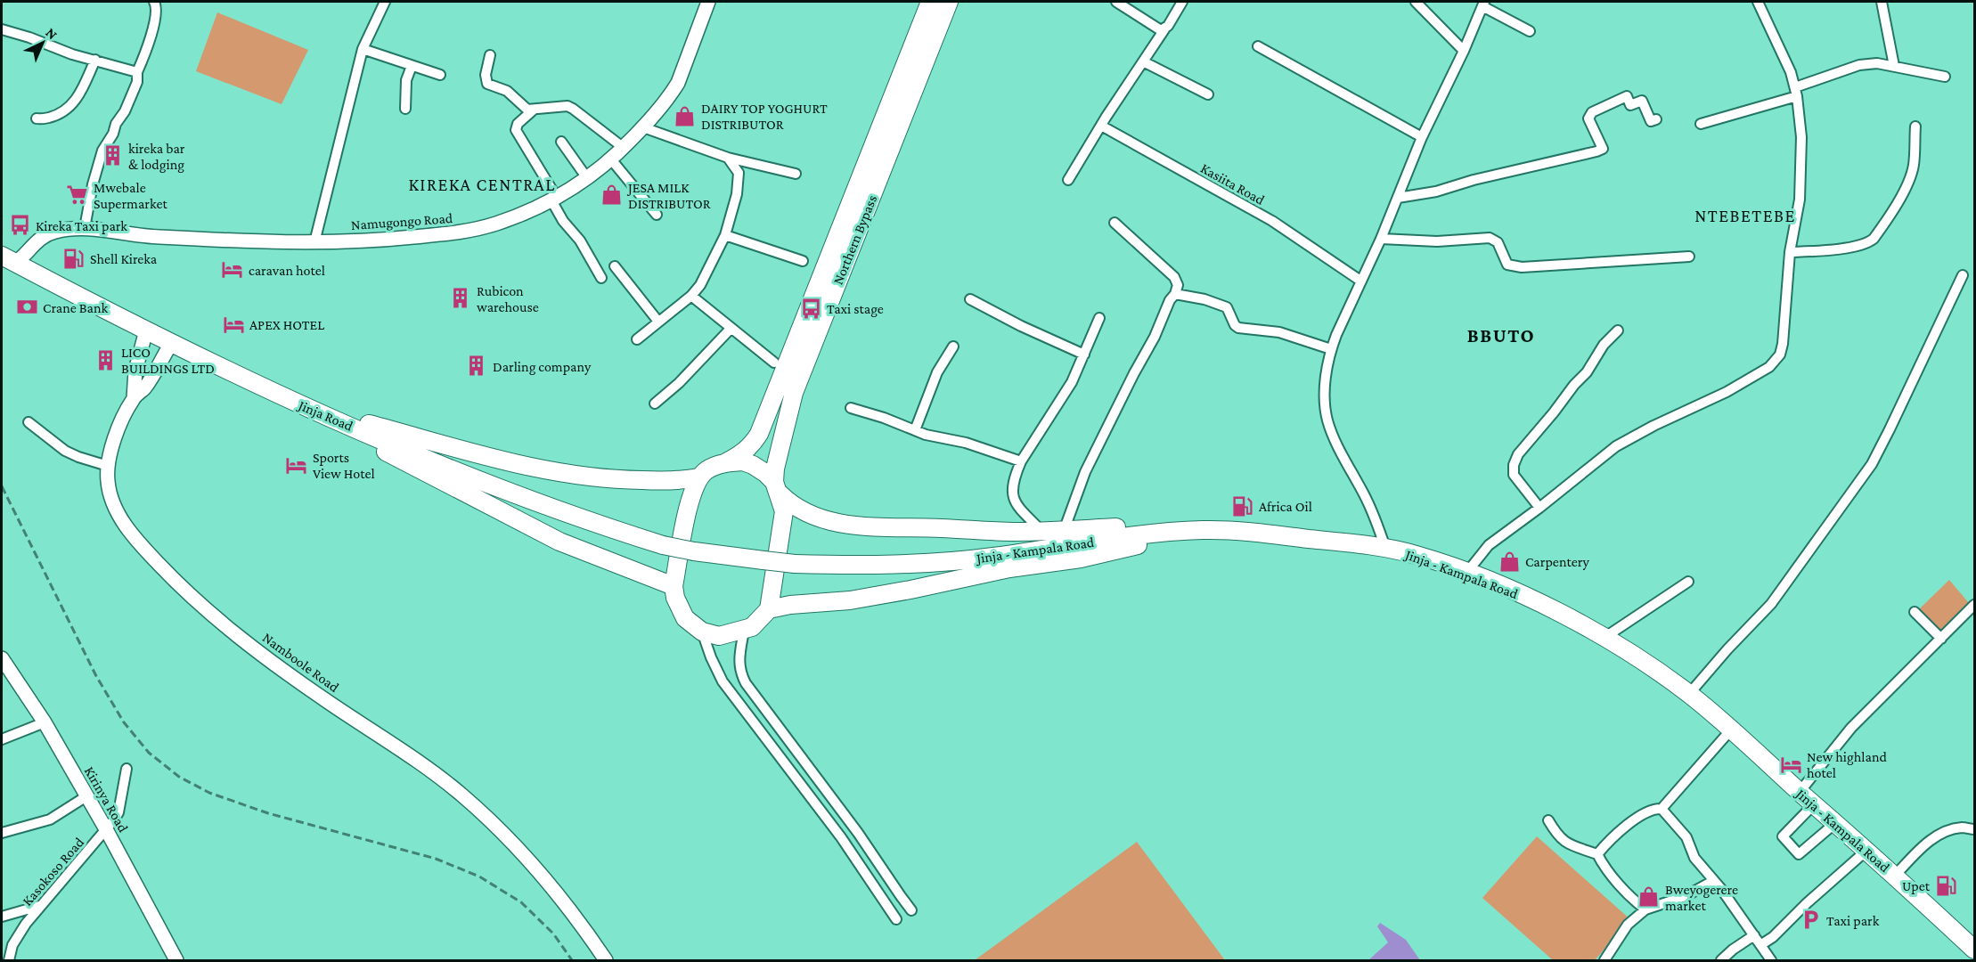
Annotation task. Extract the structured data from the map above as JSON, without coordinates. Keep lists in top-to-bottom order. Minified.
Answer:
{"streets":{"highway":["Northern Bypass","Jinja Road","Jinja - Kampala Road"],"main road":["Namugongo Road","Namboole Road","Kirinya Road"],"street":["Kasiita Road","Kasokoso Road"]},"crossings":[["Namugongo Road","Jinja Road"],["Jinja Road","Jinja - Kampala Road"],["Jinja Road","Namboole Road"],["Kirinya Road","Kasokoso Road"]],"districts":["KIREKA CENTRAL","NTEBETEBE","BBUTO"],"places":{"shop":["DAIRY TOP YOGHURT DISTRIBUTOR","JESA MILK DISTRIBUTOR","Carpentery","Bweyogerere market"],"building":["kireka bar & lodging","Rubicon warehouse","LICO BUILDINGS LTD","Darling company"],"supermarket":["Mwebale Supermarket"],"bus stop":["Kireka Taxi park","Taxi stage"],"fuel station":["Shell Kireka","Africa Oil","Upet"],"hotel":["caravan hotel","APEX HOTEL","Sports View Hotel","New highland hotel"],"bank":["Crane Bank"],"parking":["Taxi park"]},"north":"top right"}
